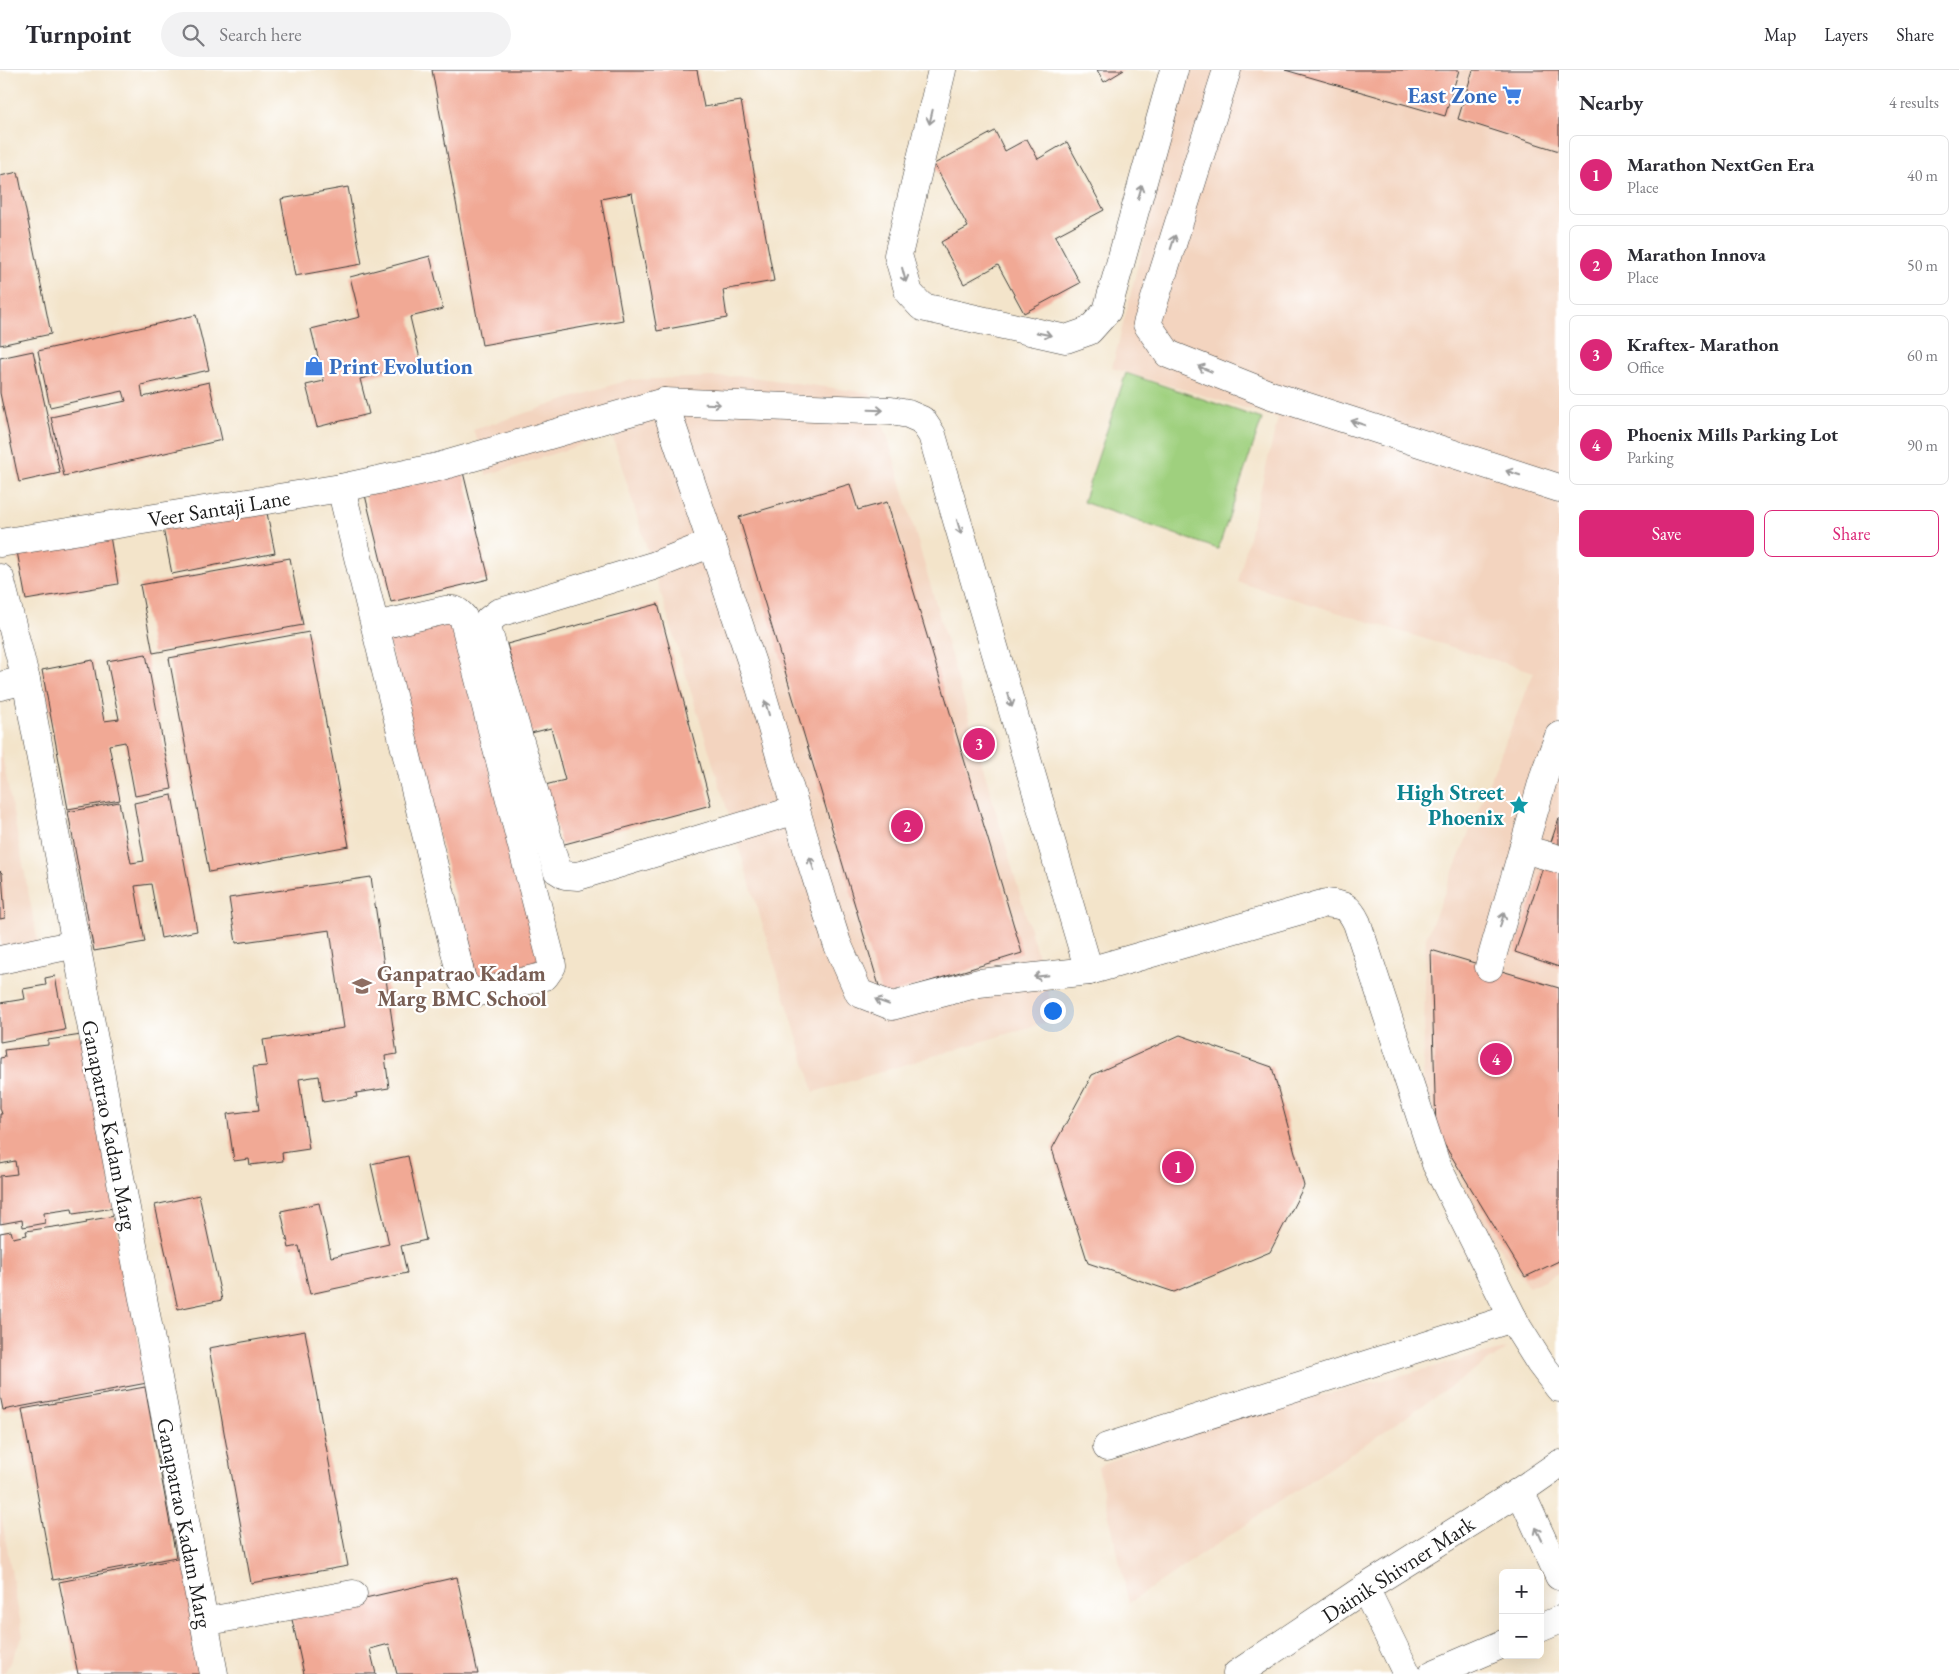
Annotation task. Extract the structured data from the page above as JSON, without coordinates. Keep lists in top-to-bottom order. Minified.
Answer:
{"streets":{"street":["Veer Santaji Lane","Ganapatrao Kadam Marg","Dainik Shivner Mark"]},"places":{"supermarket":["East Zone"],"shop":["Print Evolution"],"place":["High Street Phoenix"],"school or university":["Ganpatrao Kadam Marg BMC School"]},"page":{"header":"Turnpoint","search":"Search here","nav":["Map","Layers","Share"],"heading":["Nearby","4 results"],"list":[{"mark":"1","name":"Marathon NextGen Era","note":"Place","value":"40 m"},{"mark":"2","name":"Marathon Innova","note":"Place","value":"50 m"},{"mark":"3","name":"Kraftex- Marathon","note":"Office","value":"60 m"},{"mark":"4","name":"Phoenix Mills Parking Lot","note":"Parking","value":"90 m"}],"buttons":["Save","Share"],"pins":["3","2","4","1"],"map_buttons":["+","−"]}}
